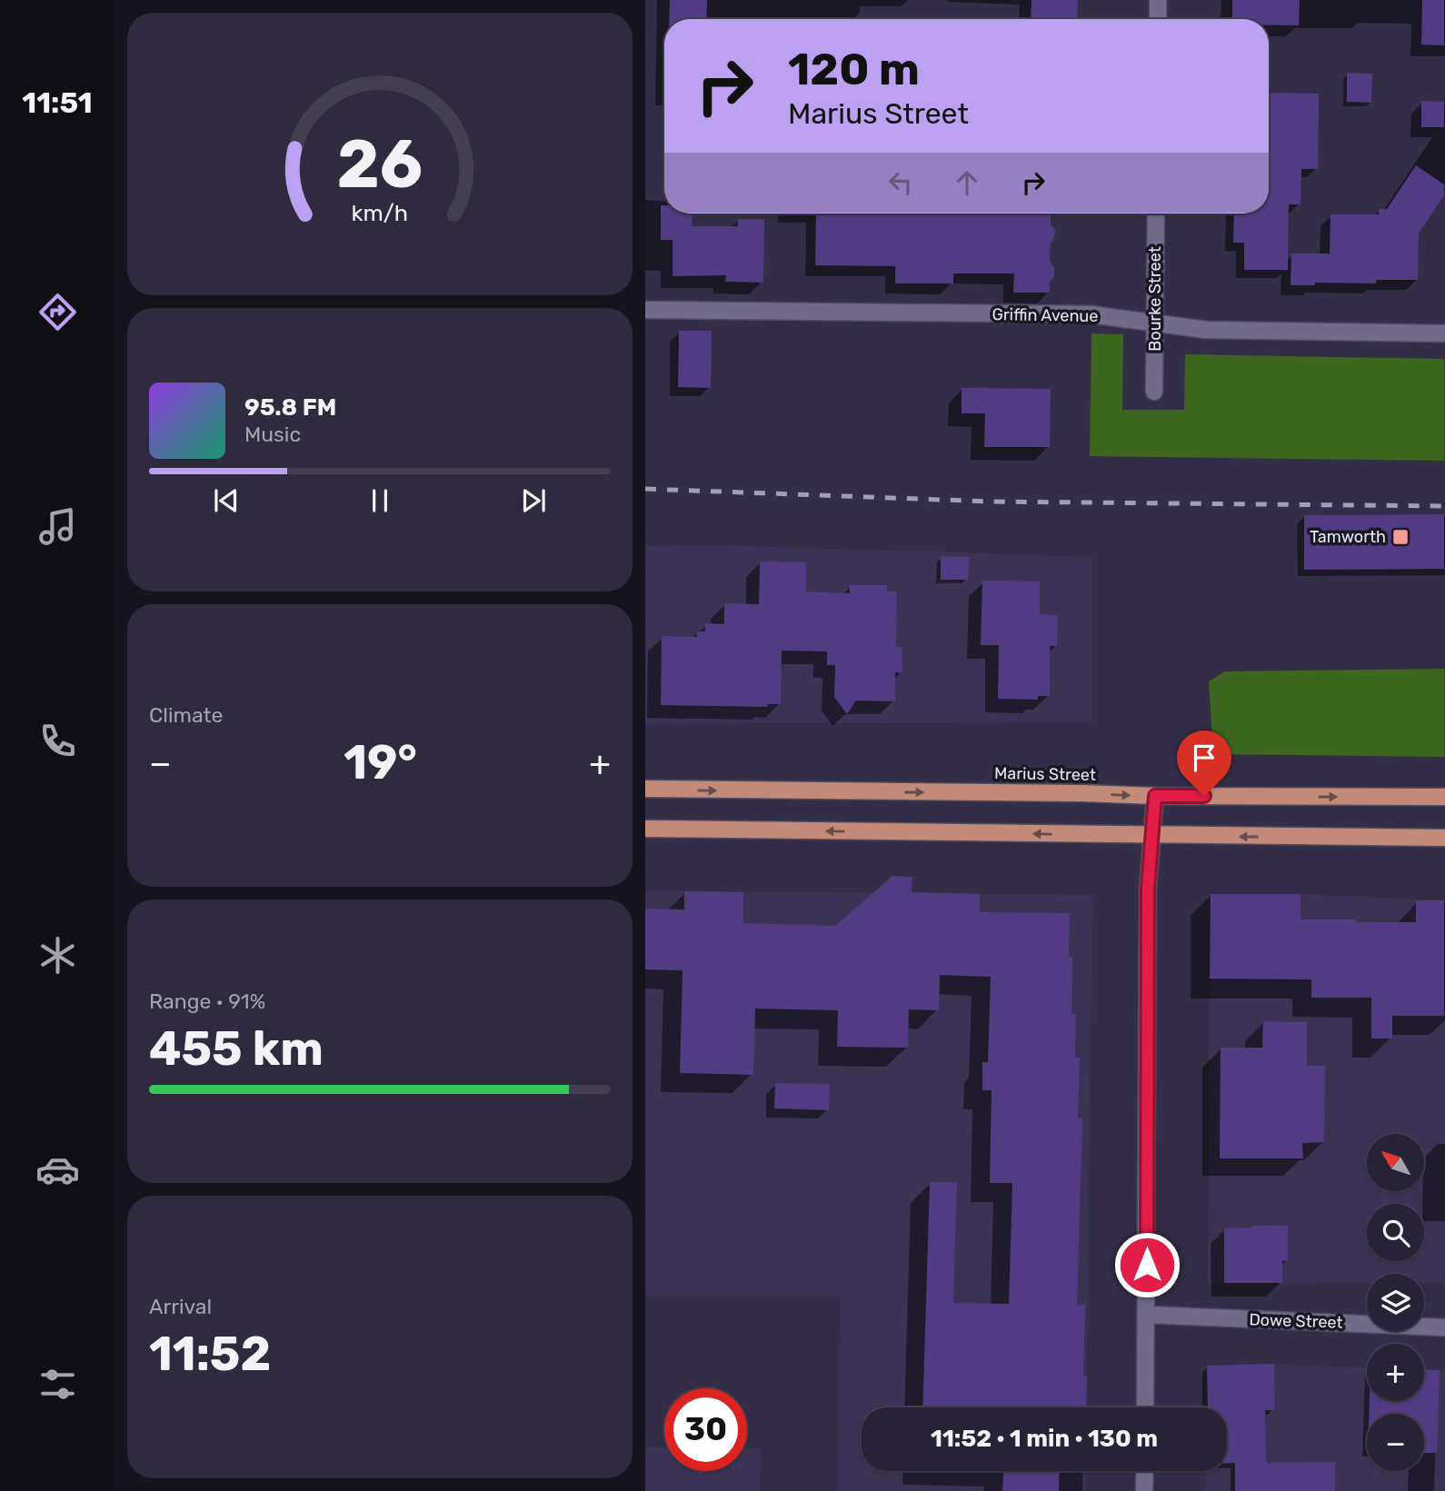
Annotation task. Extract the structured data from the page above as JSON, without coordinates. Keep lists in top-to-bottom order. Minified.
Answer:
{"streets":{"main road":["Marius Street"],"street":["Bourke Street","Griffin Avenue","Dowe Street"]},"crossings":[["Bourke Street","Griffin Avenue"]],"places":{"transit":["Tamworth"]},"north":"top left","page":{"tabs":"11:51","turn":["120 m","Marius Street"],"song":["95.8 FM","Music"],"tile":["Climate",["Range · 91%","455 km"],["Arrival","11:52"]],"heat":["−","19°","+"],"map_buttons":["+","−"],"limit":"30","trip":"11:52 · 1 min · 130 m","gauge":["26","km/h"]}}
